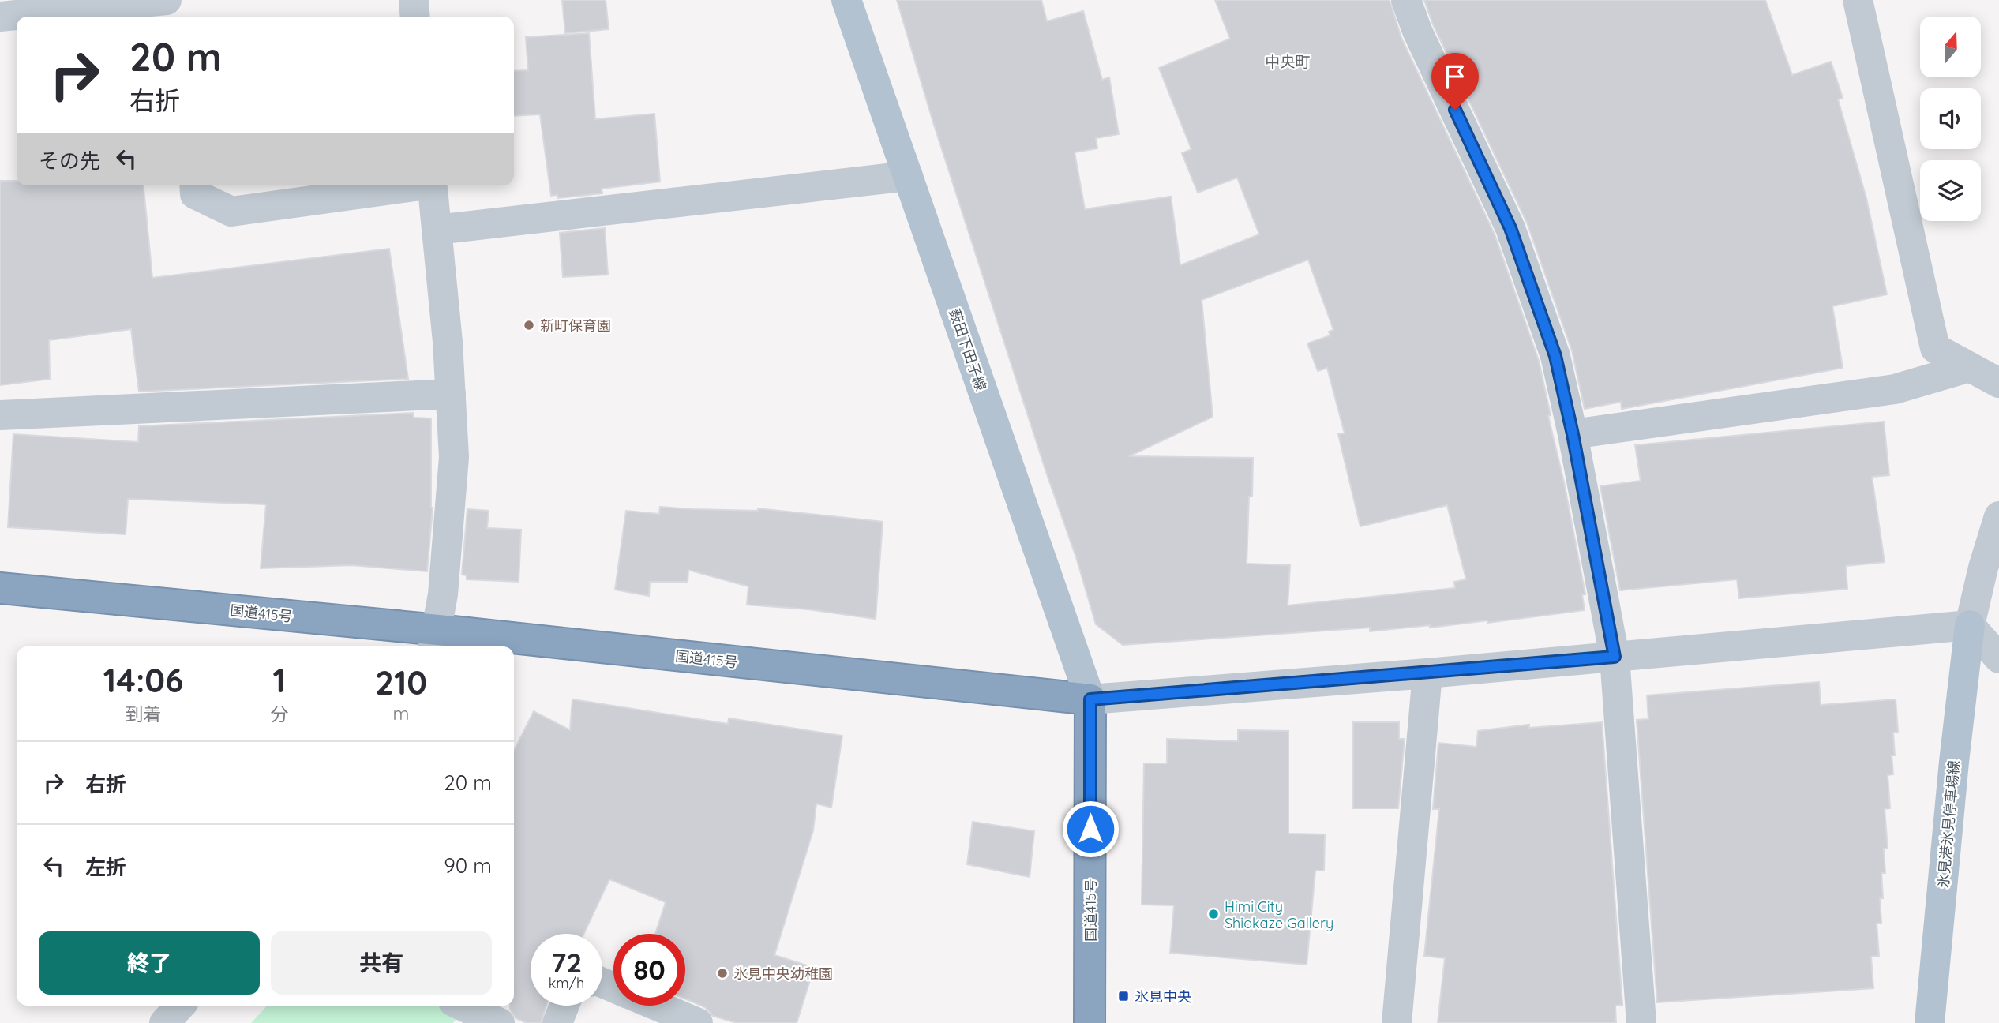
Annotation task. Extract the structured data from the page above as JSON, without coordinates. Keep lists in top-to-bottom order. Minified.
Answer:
{"streets":{"highway":["国道415号"],"main road":["薮田下田子線","氷見港氷見停車場線"]},"crossings":[["薮田下田子線","国道415号"]],"districts":["中央町"],"places":{"other":["新町保育園","Himi City Shiokaze Gallery","氷見中央幼稚園"],"transit":["氷見中央"]},"north":"top","page":{"turn":["20 m","右折"],"then":"その先","eta":["14:06","到着","1","分","210","m"],"list":[{"name":"右折","value":"20 m"},{"name":"左折","value":"90 m"}],"buttons":["終了","共有"],"speed":"72 km/h","limit":"80"}}
